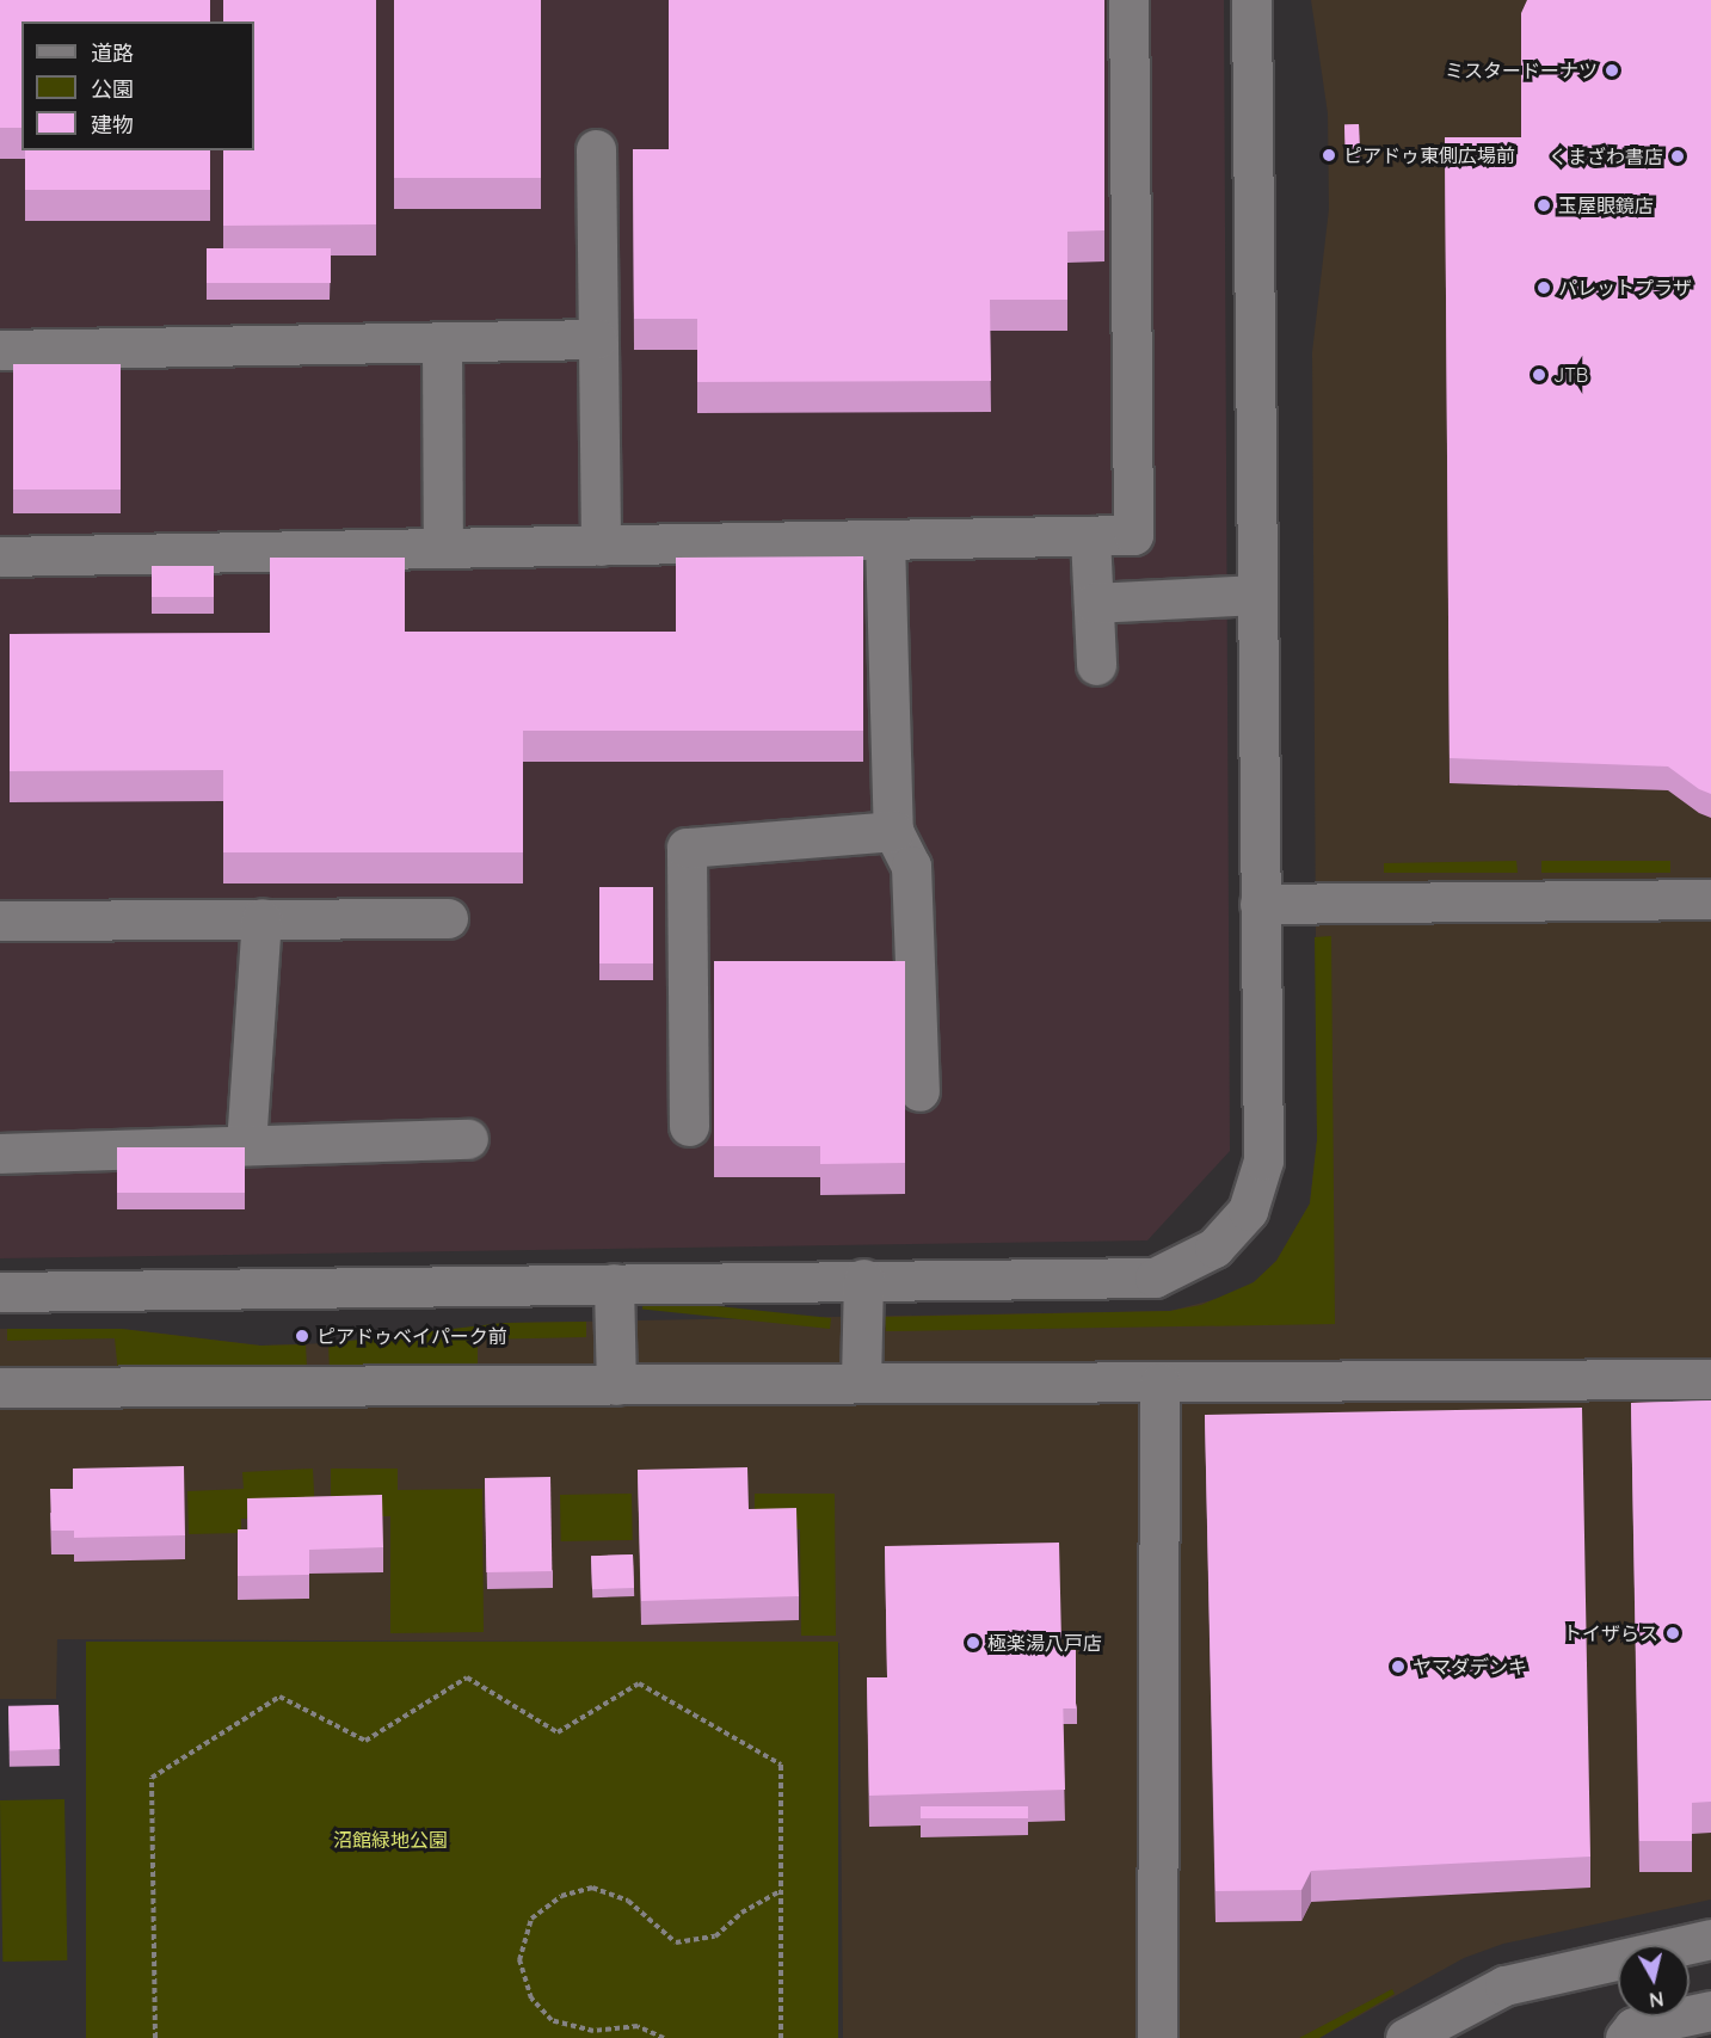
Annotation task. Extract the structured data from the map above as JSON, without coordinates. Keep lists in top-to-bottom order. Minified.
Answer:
{"parks":["沼館緑地公園"],"places":["ミスタードーナツ","ピアドゥ東側広場前","くまざわ書店","玉屋眼鏡店","パレットプラザ","JTB","ピアドゥベイパーク前","トイザらス","極楽湯八戸店","ヤマダデンキ"],"legend":["道路","公園","建物"],"north":"bottom"}
